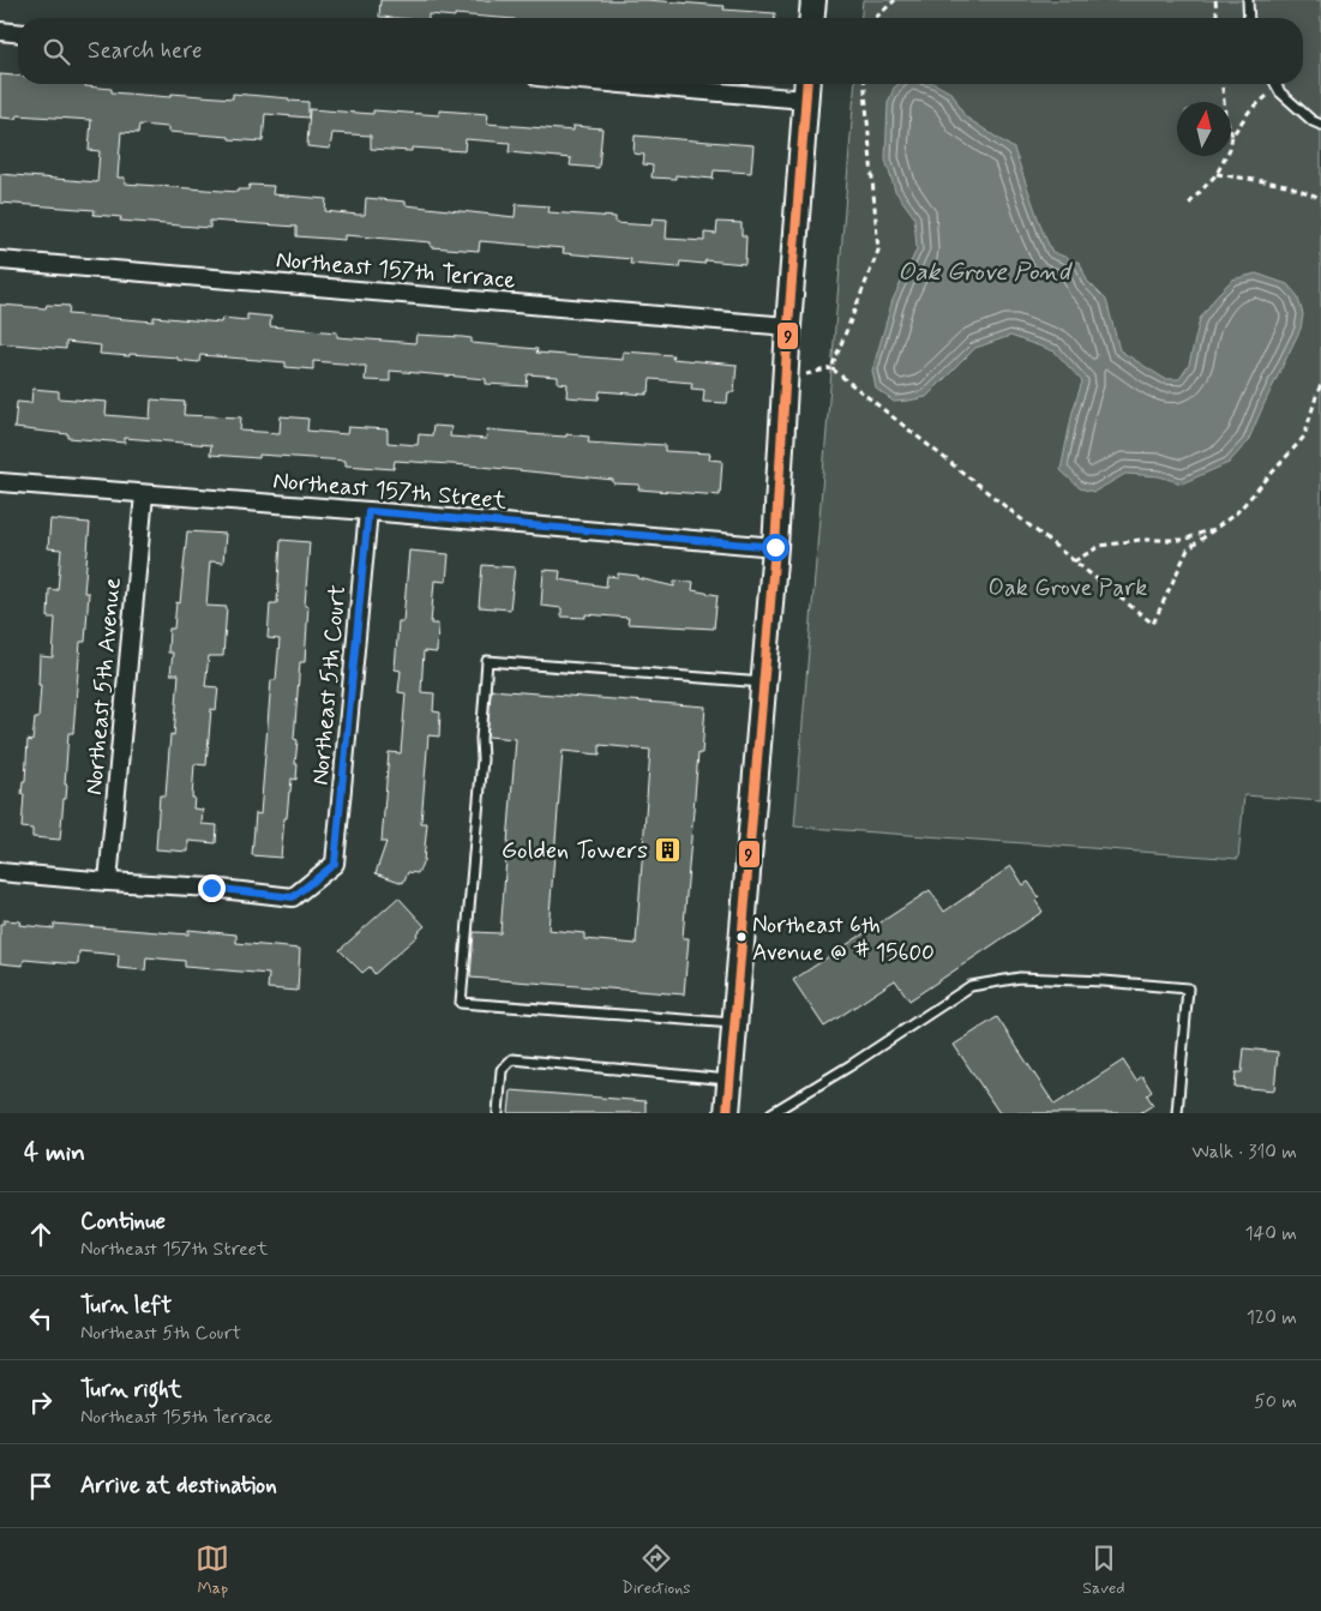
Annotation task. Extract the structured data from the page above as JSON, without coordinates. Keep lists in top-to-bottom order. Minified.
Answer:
{"streets":{"street":["Northeast 157th Terrace","Northeast 157th Street","Northeast 5th Court","Northeast 5th Avenue"]},"crossings":[["Northeast 157th Street","Northeast 5th Court"],["Northeast 157th Street","Northeast 5th Avenue"],["Northeast 5th Court","Northeast 5th Avenue"]],"water":["Oak Grove Pond"],"parks":["Oak Grove Park"],"places":{"building":["Golden Towers"],"other":["Northeast 6th Avenue @ # 15600"]},"lines":["transit line 9"],"north":"top","page":{"search":"Search here","heading":["4 min","Walk · 310 m"],"list":[["Continue","Northeast 157th Street","140 m"],["Turn left","Northeast 5th Court","120 m"],["Turn right","Northeast 155th Terrace","50 m"],"Arrive at destination"],"nav":["Map","Directions","Saved"]}}
